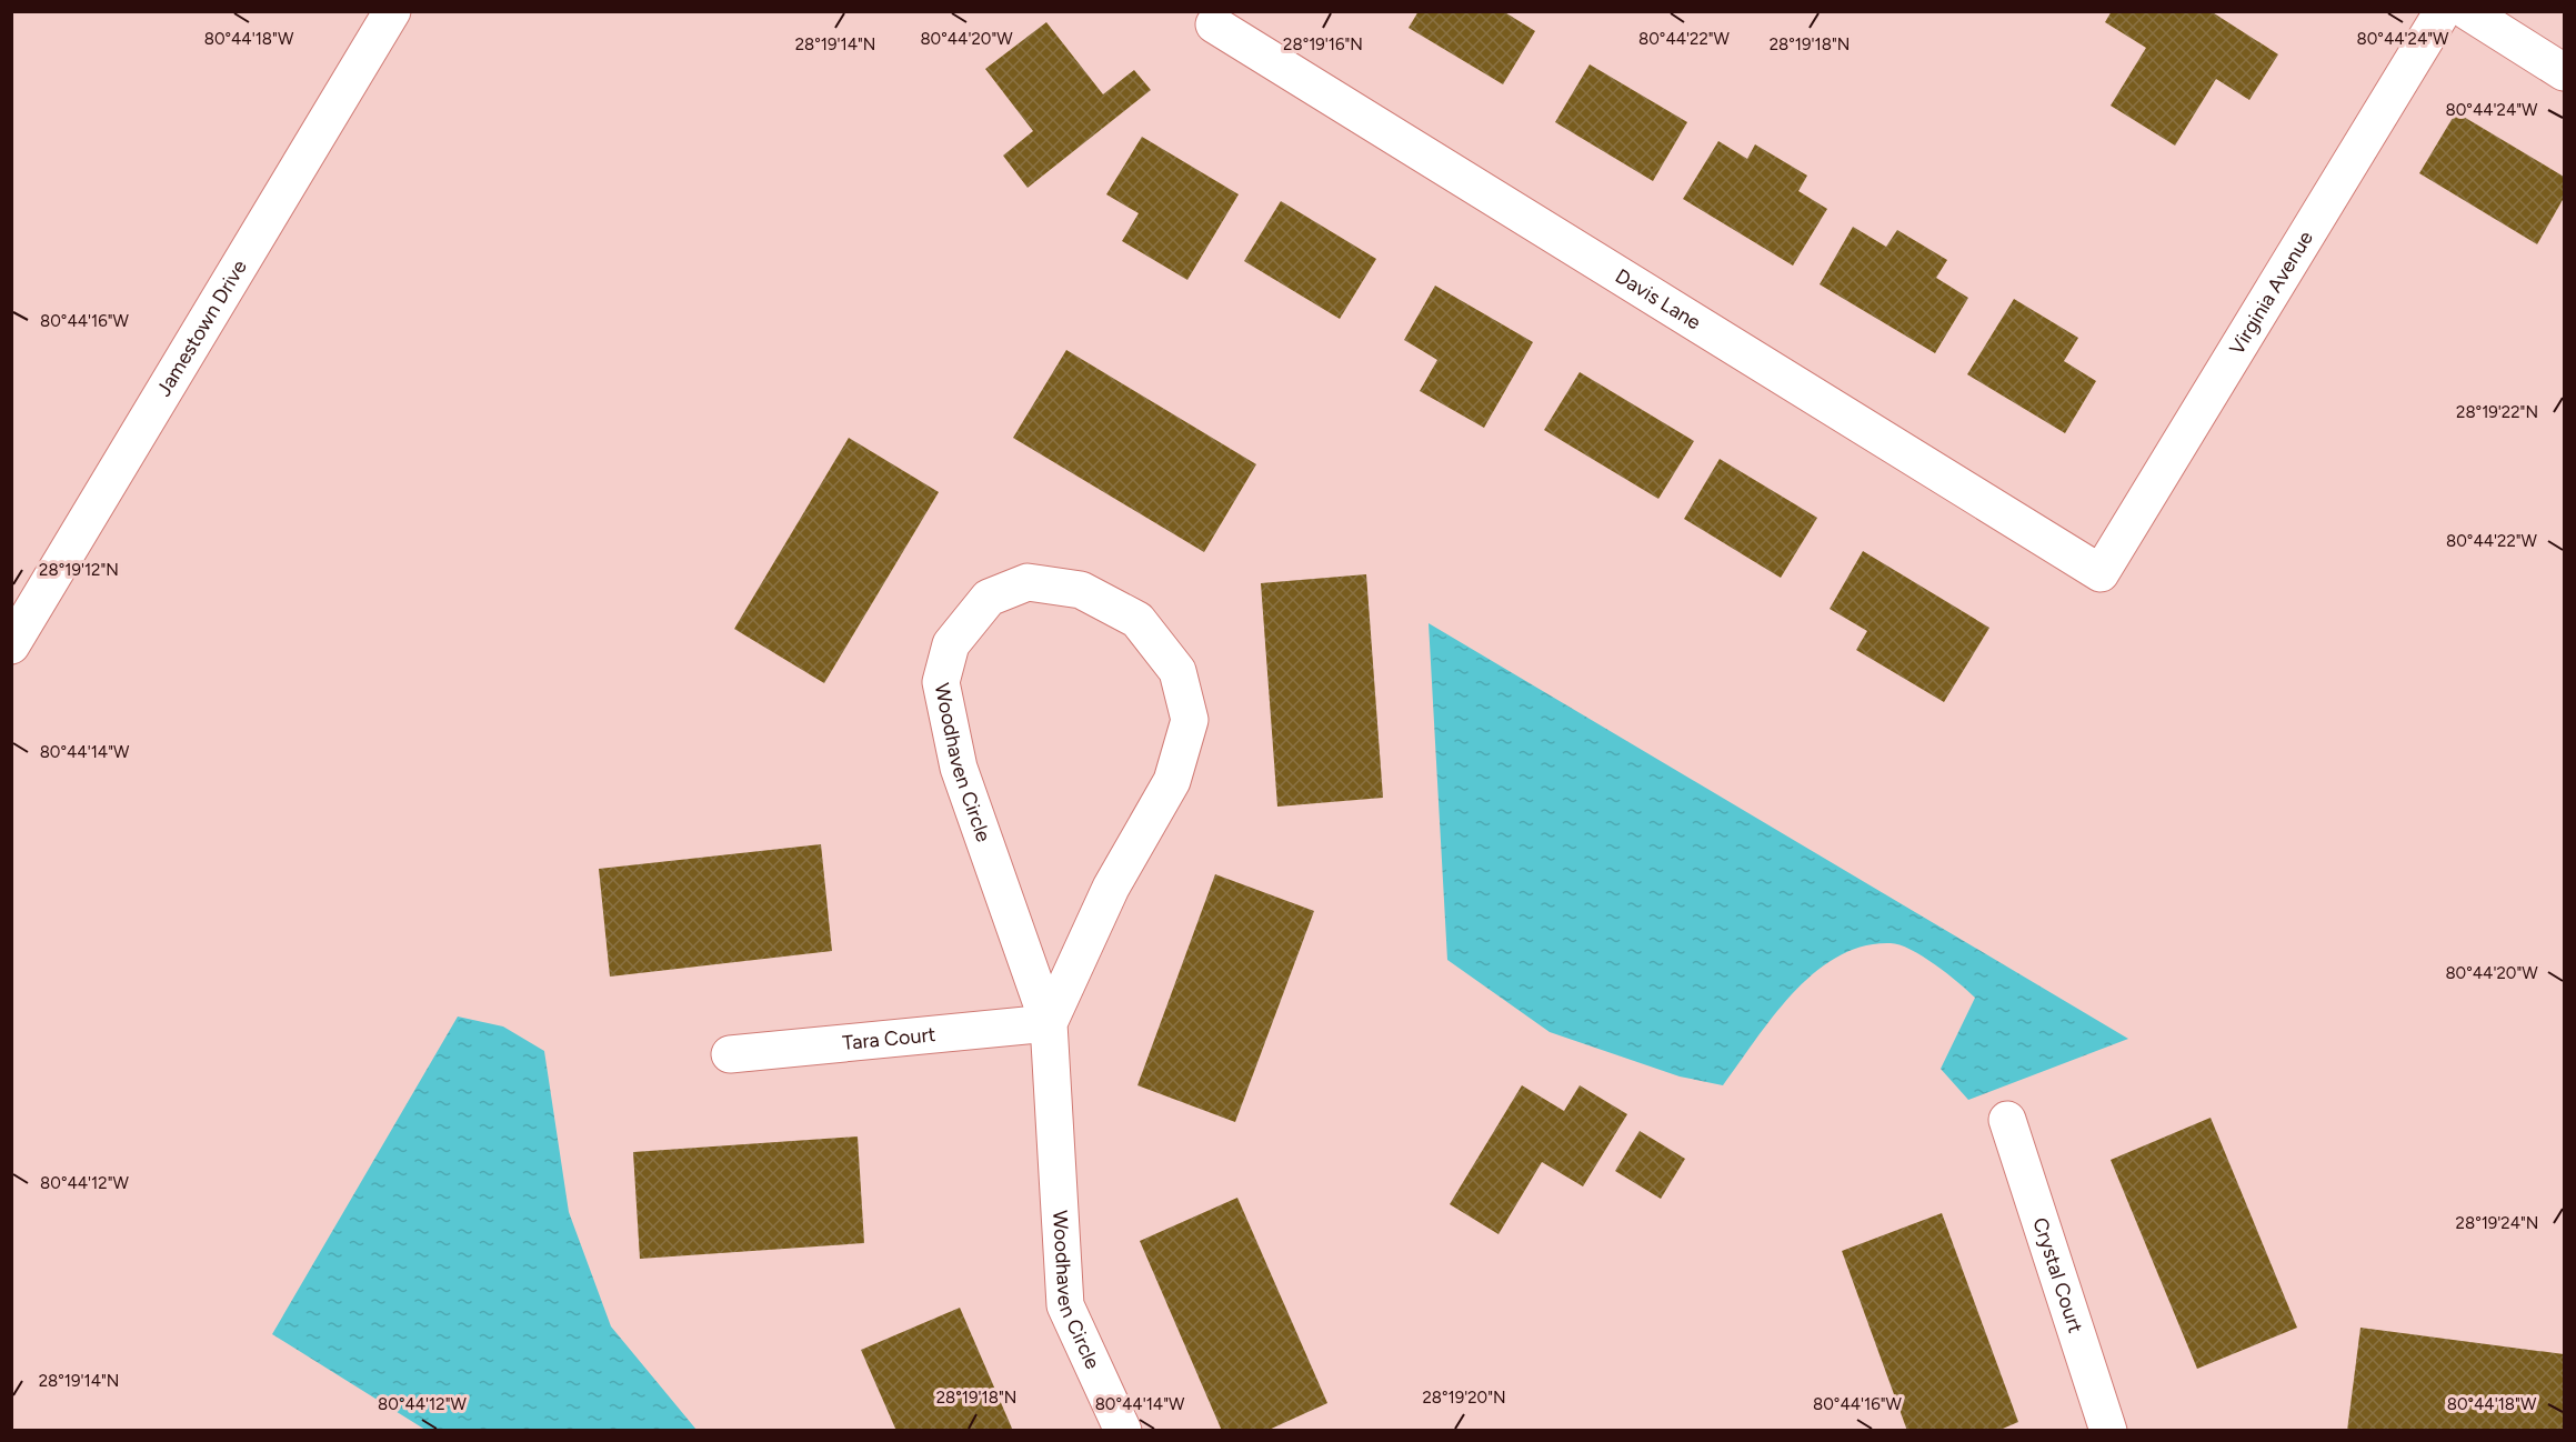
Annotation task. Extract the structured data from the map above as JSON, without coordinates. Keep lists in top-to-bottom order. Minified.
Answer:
{"streets":{"street":["Virginia Avenue","Davis Lane","Jamestown Drive","Woodhaven Circle","Tara Court","Crystal Court"]},"crossings":[["Virginia Avenue","Davis Lane"],["Woodhaven Circle","Tara Court"]],"coordinates":["80°44'18\"W","80°44'20\"W","80°44'22\"W","80°44'24\"W","28°19'16\"N","28°19'14\"N","28°19'18\"N","80°44'16\"W","28°19'22\"N","28°19'12\"N","80°44'14\"W","80°44'12\"W","28°19'24\"N","28°19'20\"N"]}
